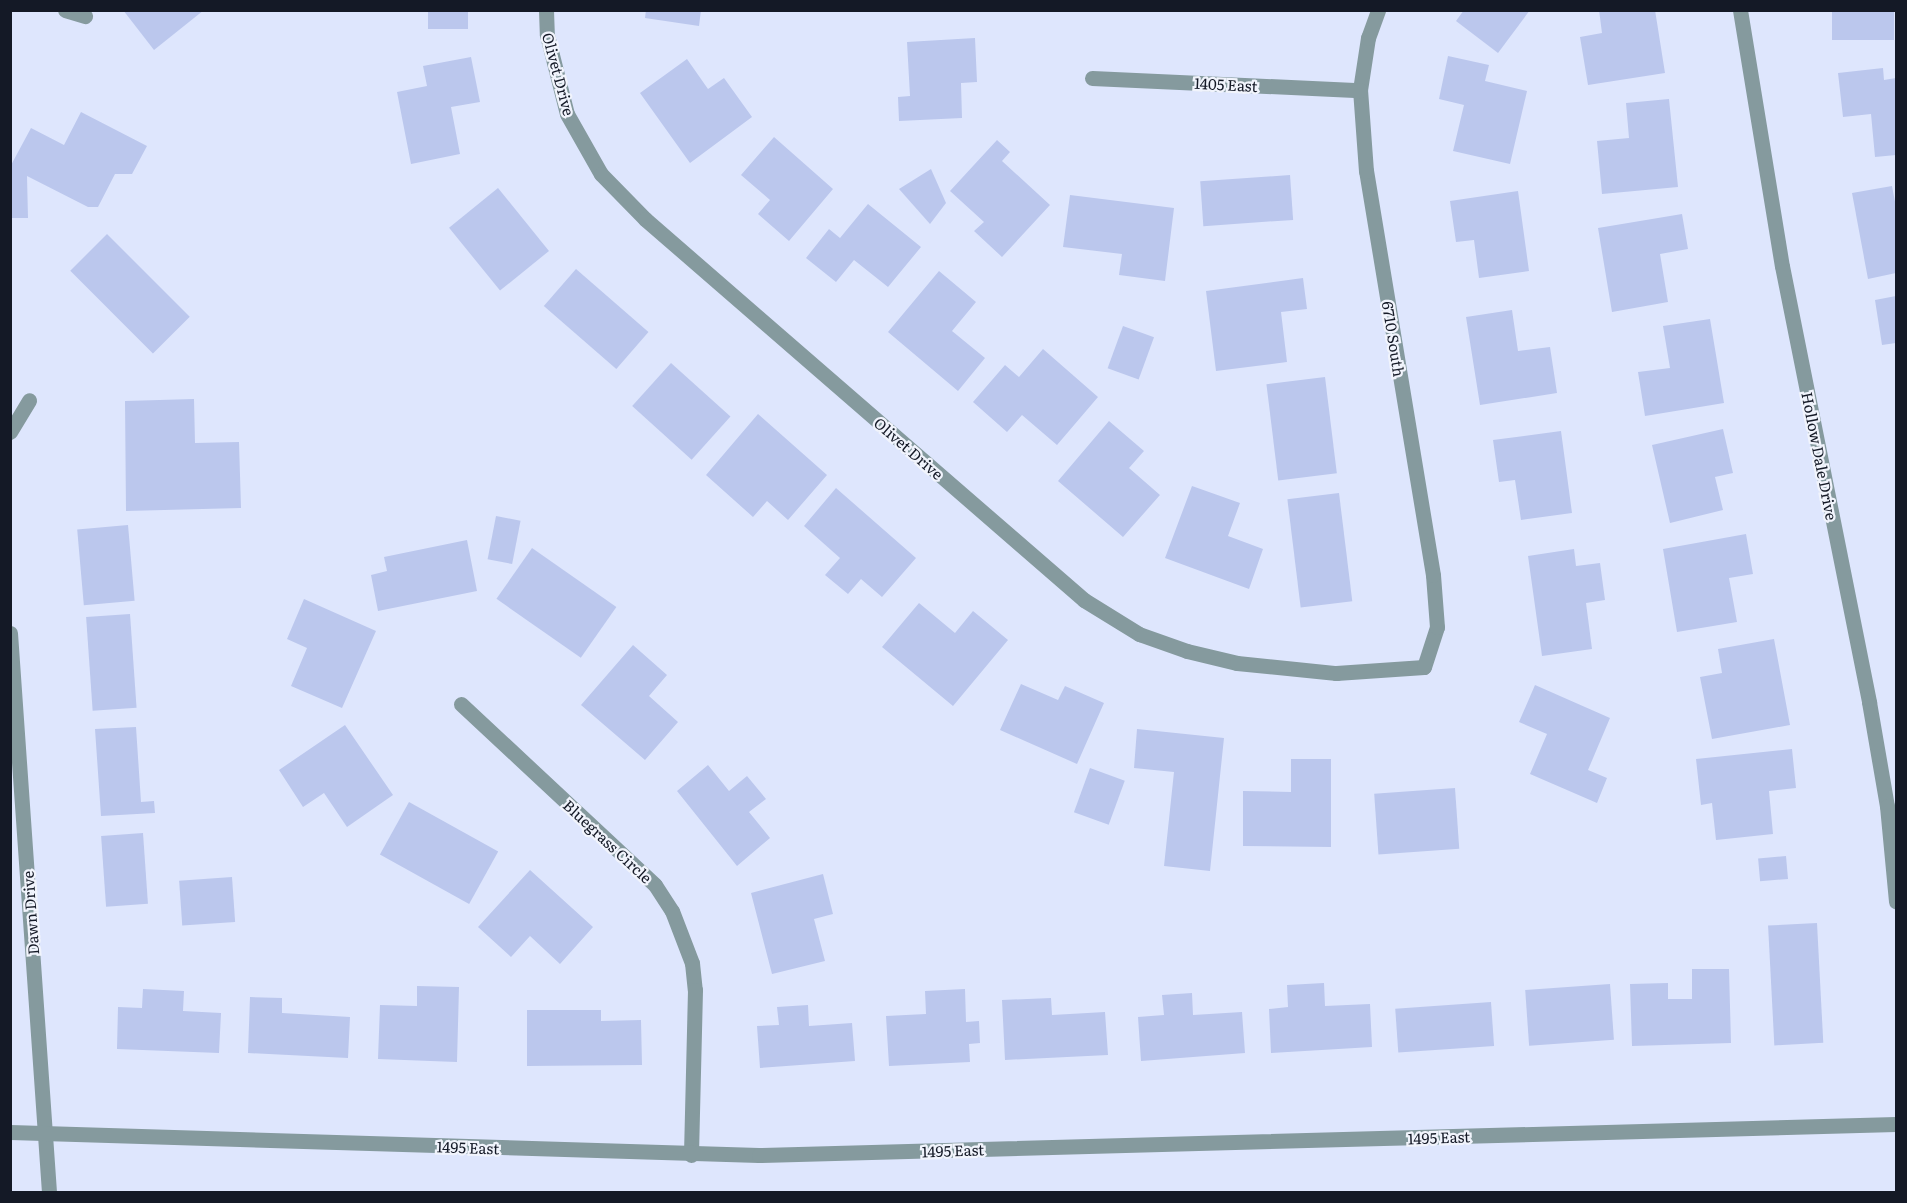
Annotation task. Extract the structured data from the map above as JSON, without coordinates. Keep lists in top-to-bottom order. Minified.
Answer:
{"streets":{"street":["Olivet Drive","1405 East","6710 South","Hollow Dale Drive","Bluegrass Circle","Dawn Drive","1495 East"]},"crossings":[["Olivet Drive","6710 South"],["1405 East","6710 South"],["Bluegrass Circle","1495 East"],["Dawn Drive","1495 East"]]}
